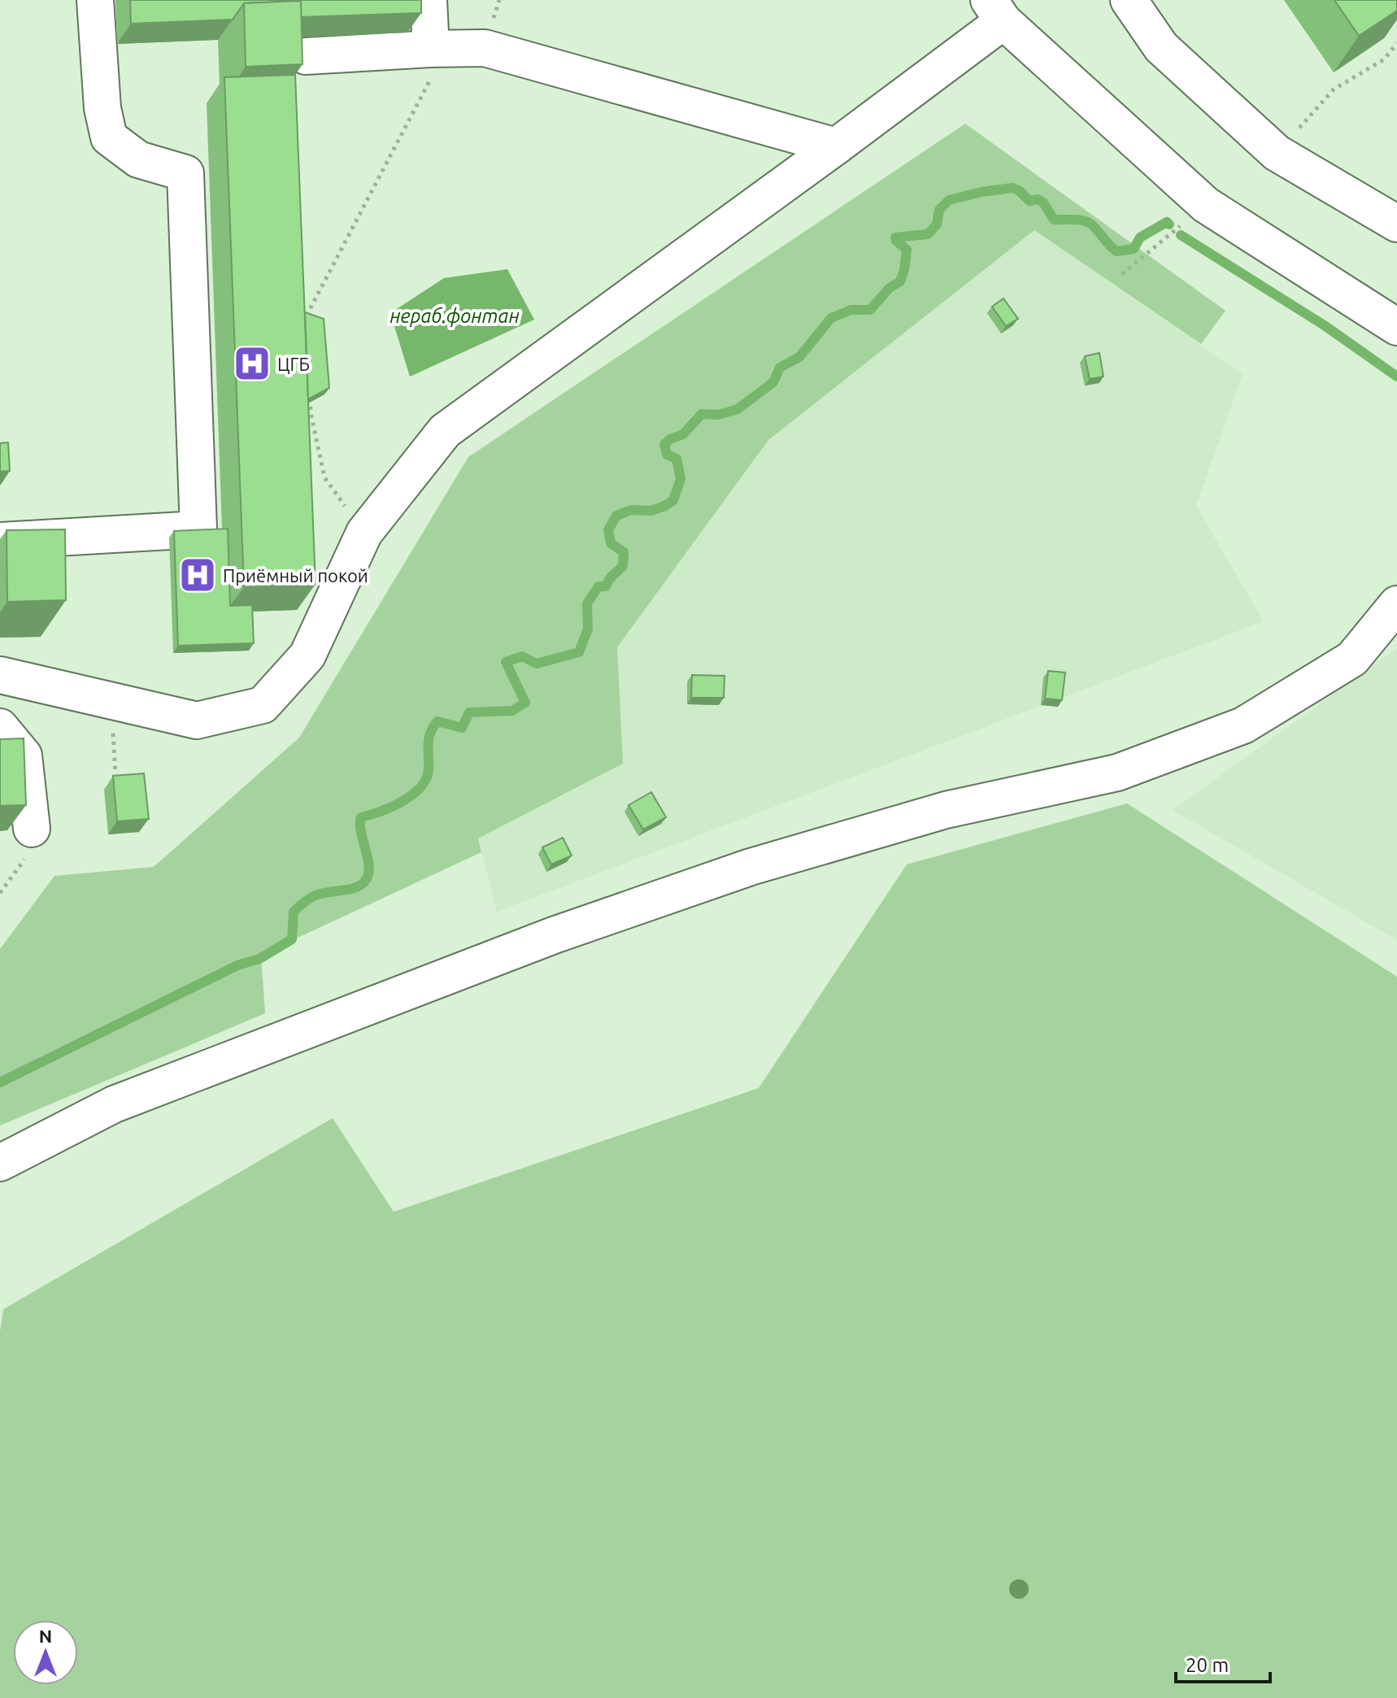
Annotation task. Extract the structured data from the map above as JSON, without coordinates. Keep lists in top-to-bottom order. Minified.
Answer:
{"water":["нераб.фонтан"],"places":{"hospital":["ЦГБ","Приёмный покой"]},"scale_bar":"20 m","north":"top"}
